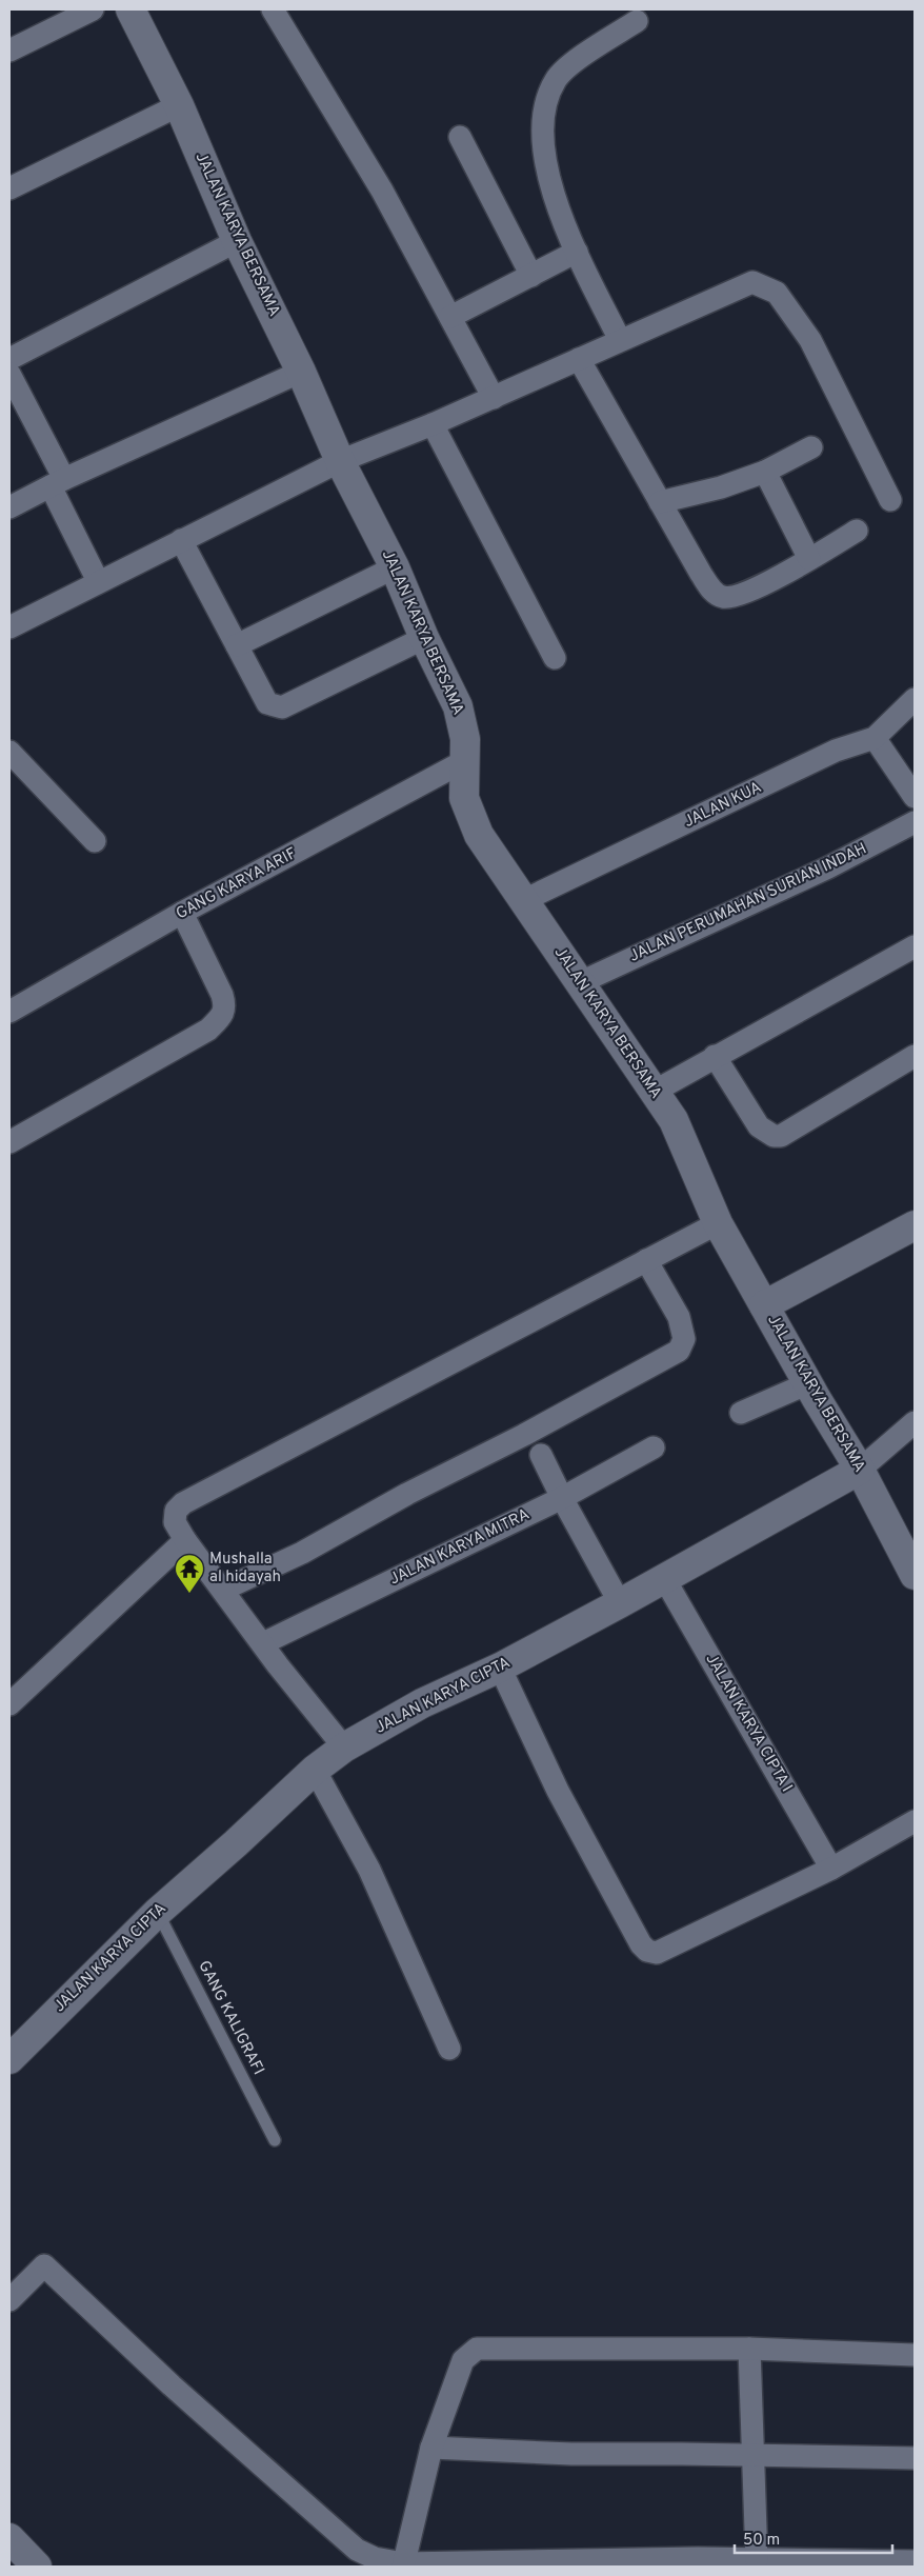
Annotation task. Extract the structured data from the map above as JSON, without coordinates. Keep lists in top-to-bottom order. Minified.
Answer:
{"streets":{"street":["JALAN KARYA BERSAMA","JALAN KUA","GANG KARYA ARIF","JALAN PERUMAHAN SURIAN INDAH","JALAN KARYA MITRA","JALAN KARYA CIPTA","JALAN KARYA CIPTA I"],"lane":["GANG KALIGRAFI"]},"crossings":[["JALAN KARYA BERSAMA","JALAN KUA"],["JALAN KARYA BERSAMA","GANG KARYA ARIF"],["JALAN KARYA BERSAMA","JALAN PERUMAHAN SURIAN INDAH"],["JALAN KARYA BERSAMA","JALAN KARYA CIPTA"],["JALAN KARYA CIPTA","JALAN KARYA CIPTA I"],["JALAN KARYA CIPTA","GANG KALIGRAFI"]],"places":{"temple":["Mushalla al hidayah"]},"scale_bar":"50 m"}
